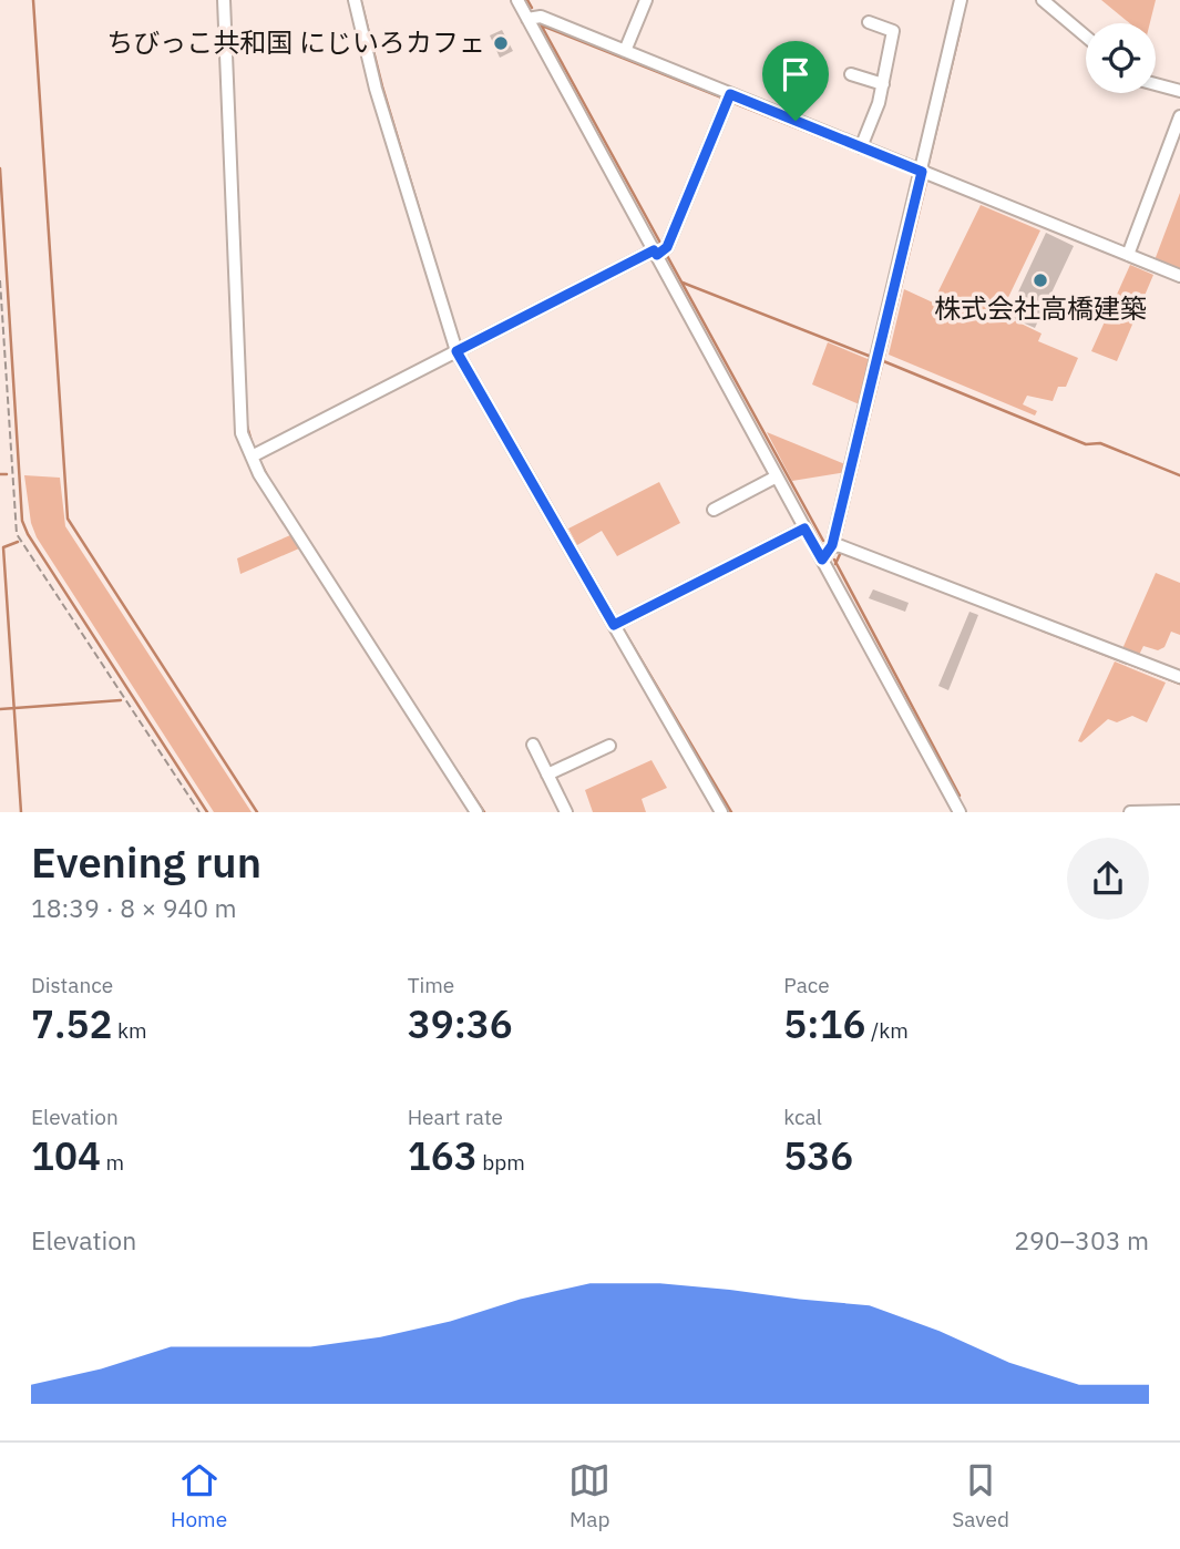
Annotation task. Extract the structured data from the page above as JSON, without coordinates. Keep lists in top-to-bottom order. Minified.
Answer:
{"places":["ちびっこ共和国 にじいろカフェ","株式会社高橋建築"],"page":{"heading":["Evening run","18:39 · 8 × 940 m"],"stats":[["Distance","7.52 km"],["Time","39:36"],["Pace","5:16 /km"],["Elevation","104 m"],["Heart rate","163 bpm"],["kcal","536"]],"chart":["Elevation","290–303 m"],"tabs":["Home","Map","Saved"]}}
